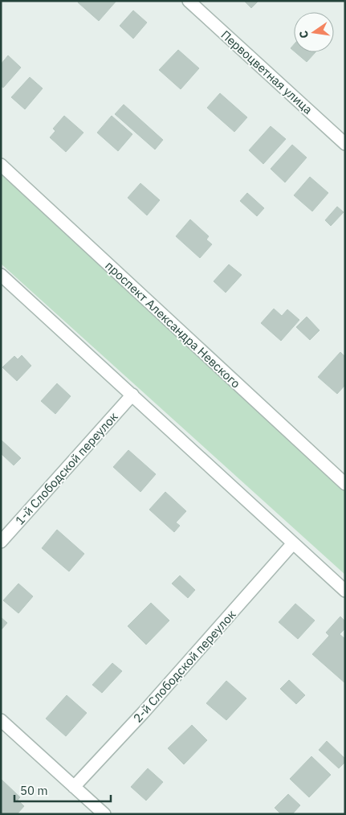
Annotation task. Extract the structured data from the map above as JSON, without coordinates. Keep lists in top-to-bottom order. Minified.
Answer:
{"streets":{"street":["Первоцветная улица","проспект Александра Невского","1-й Слободской переулок","2-й Слободской переулок"]},"scale_bar":"50 m","north":"left"}
